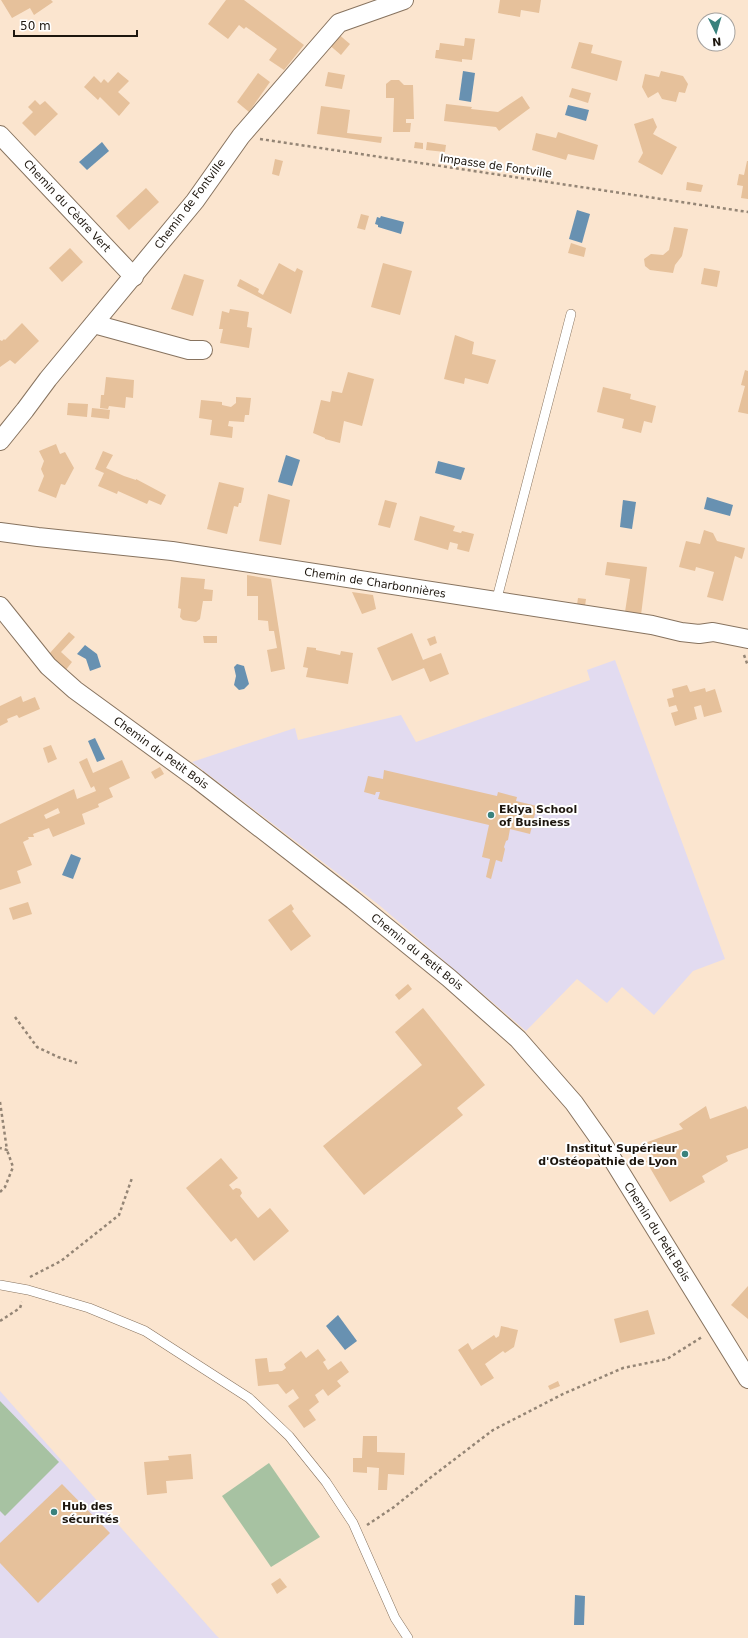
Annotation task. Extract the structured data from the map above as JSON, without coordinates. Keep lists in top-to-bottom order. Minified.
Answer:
{"streets":{"street":["Chemin de Fontville","Chemin du Cèdre Vert","Chemin de Charbonnières","Chemin du Petit Bois"],"path":["Impasse de Fontville"]},"crossings":[["Impasse de Fontville","Chemin de Fontville"],["Chemin de Fontville","Chemin du Cèdre Vert"]],"places":["Eklya School of Business","Institut Supérieur d'Ostéopathie de Lyon","Hub des sécurités"],"scale_bar":"50 m","north":"bottom"}
